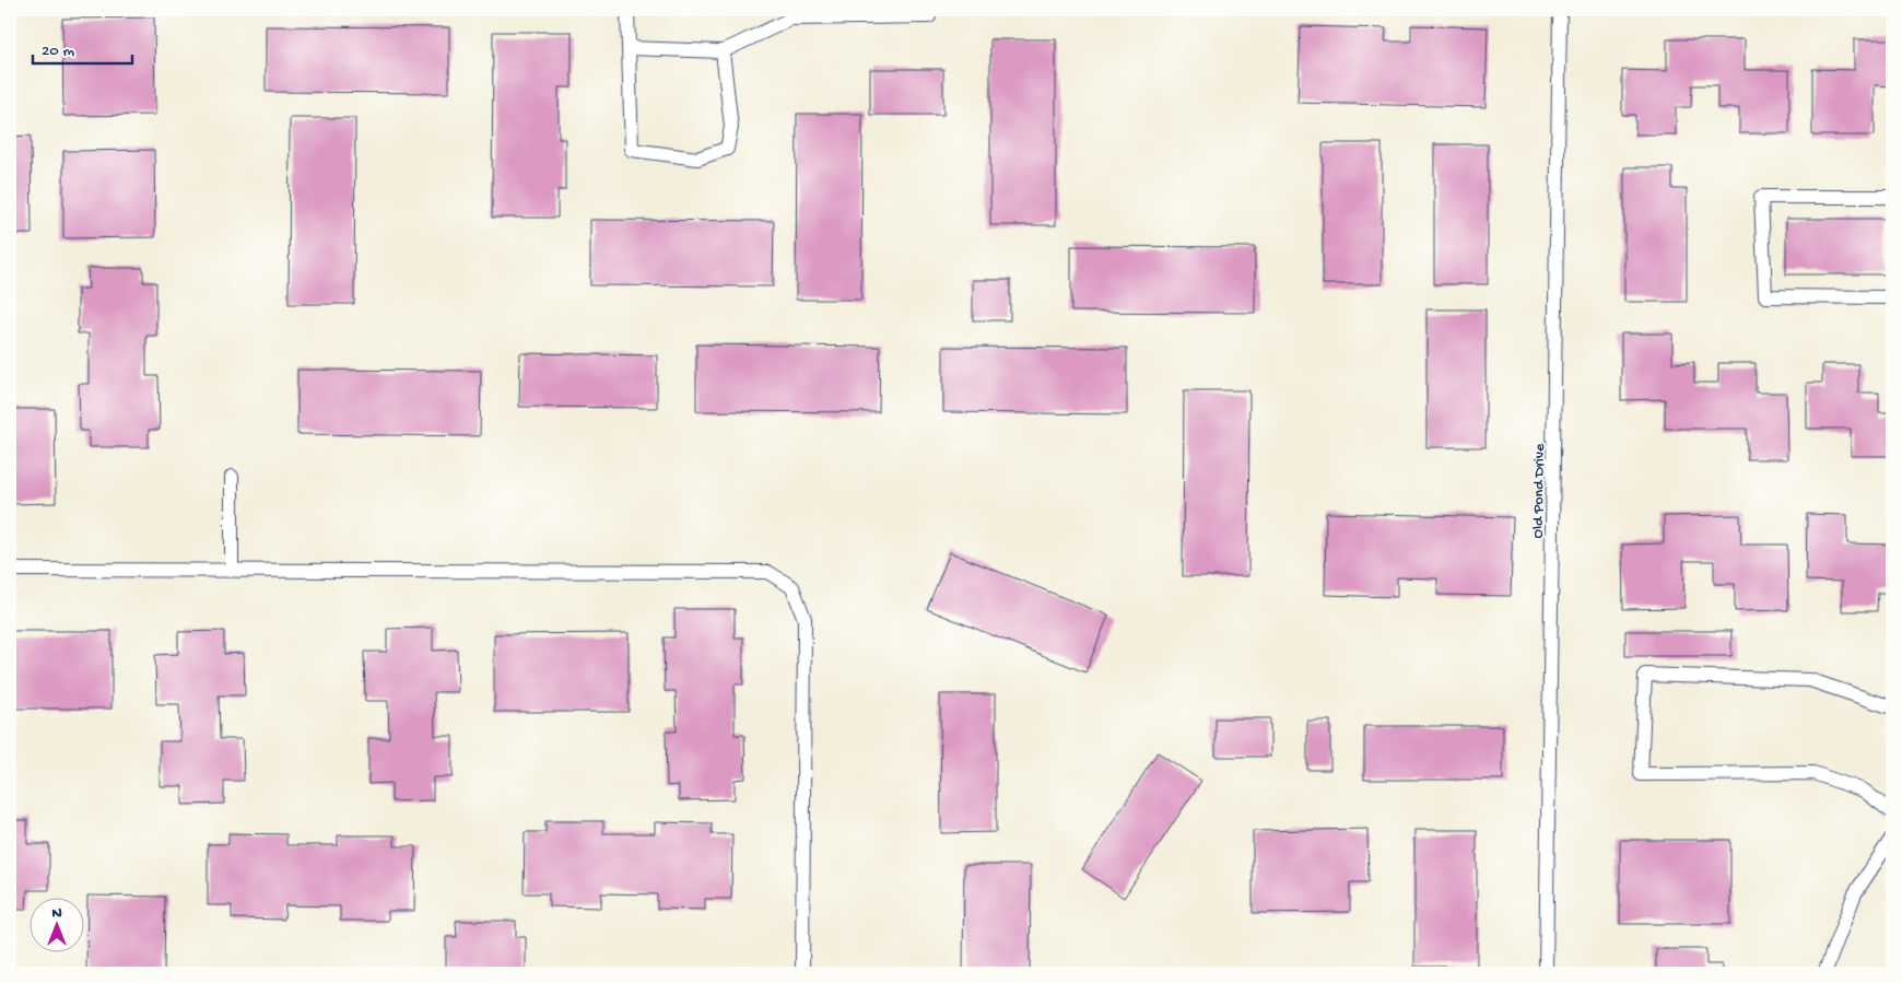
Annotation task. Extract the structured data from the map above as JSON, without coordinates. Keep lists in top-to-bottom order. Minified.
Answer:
{"streets":{"lane":["Old Pond Drive"]},"scale_bar":"20 m","north":"top"}
